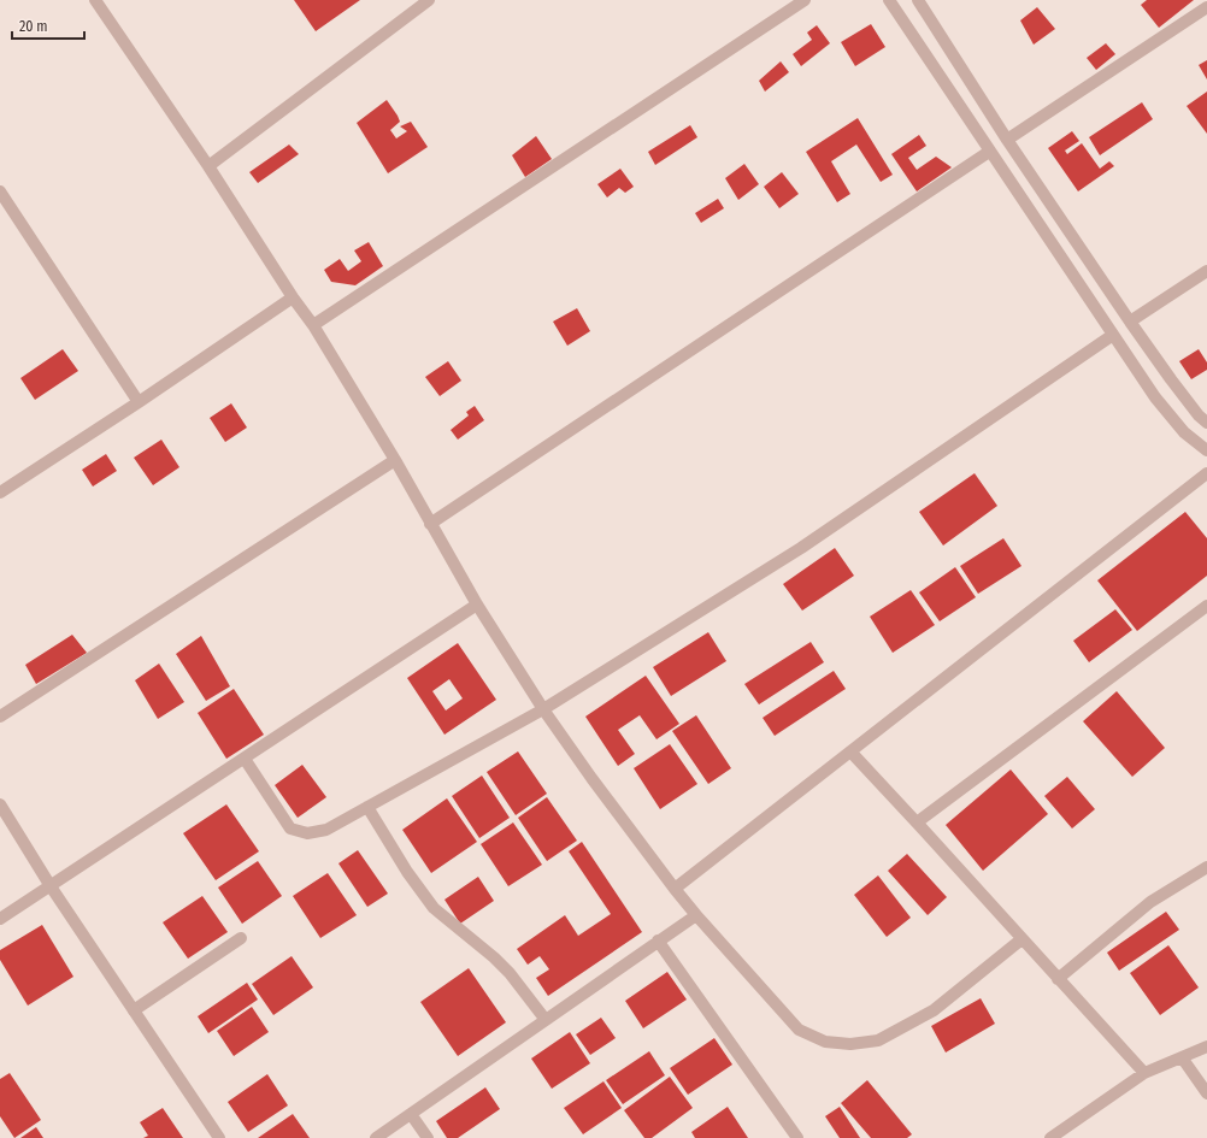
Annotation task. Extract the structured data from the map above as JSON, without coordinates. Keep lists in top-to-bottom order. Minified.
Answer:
{"scale_bar":"20 m"}
